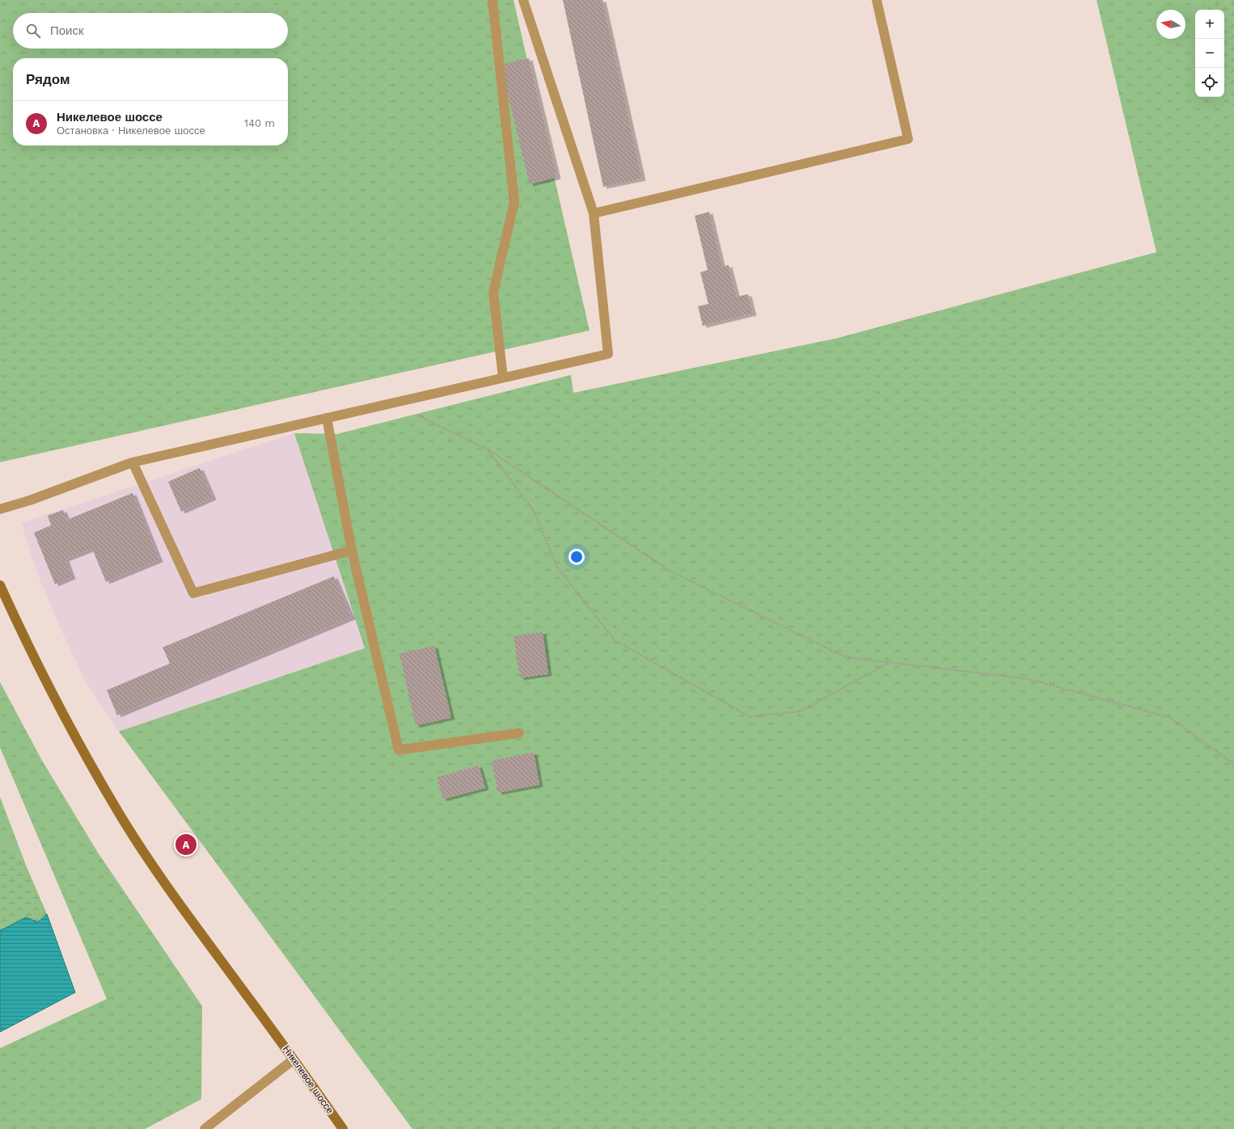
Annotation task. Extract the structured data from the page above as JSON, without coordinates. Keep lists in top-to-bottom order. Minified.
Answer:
{"streets":{"main road":["Никелевое шоссе"]},"north":"left","page":{"map_buttons":["+","−"],"search":"Поиск","heading":"Рядом","list":[{"mark":"A","name":"Никелевое шоссе","note":"Остановка · Никелевое шоссе","value":"140 m"}],"pins":"A"}}
